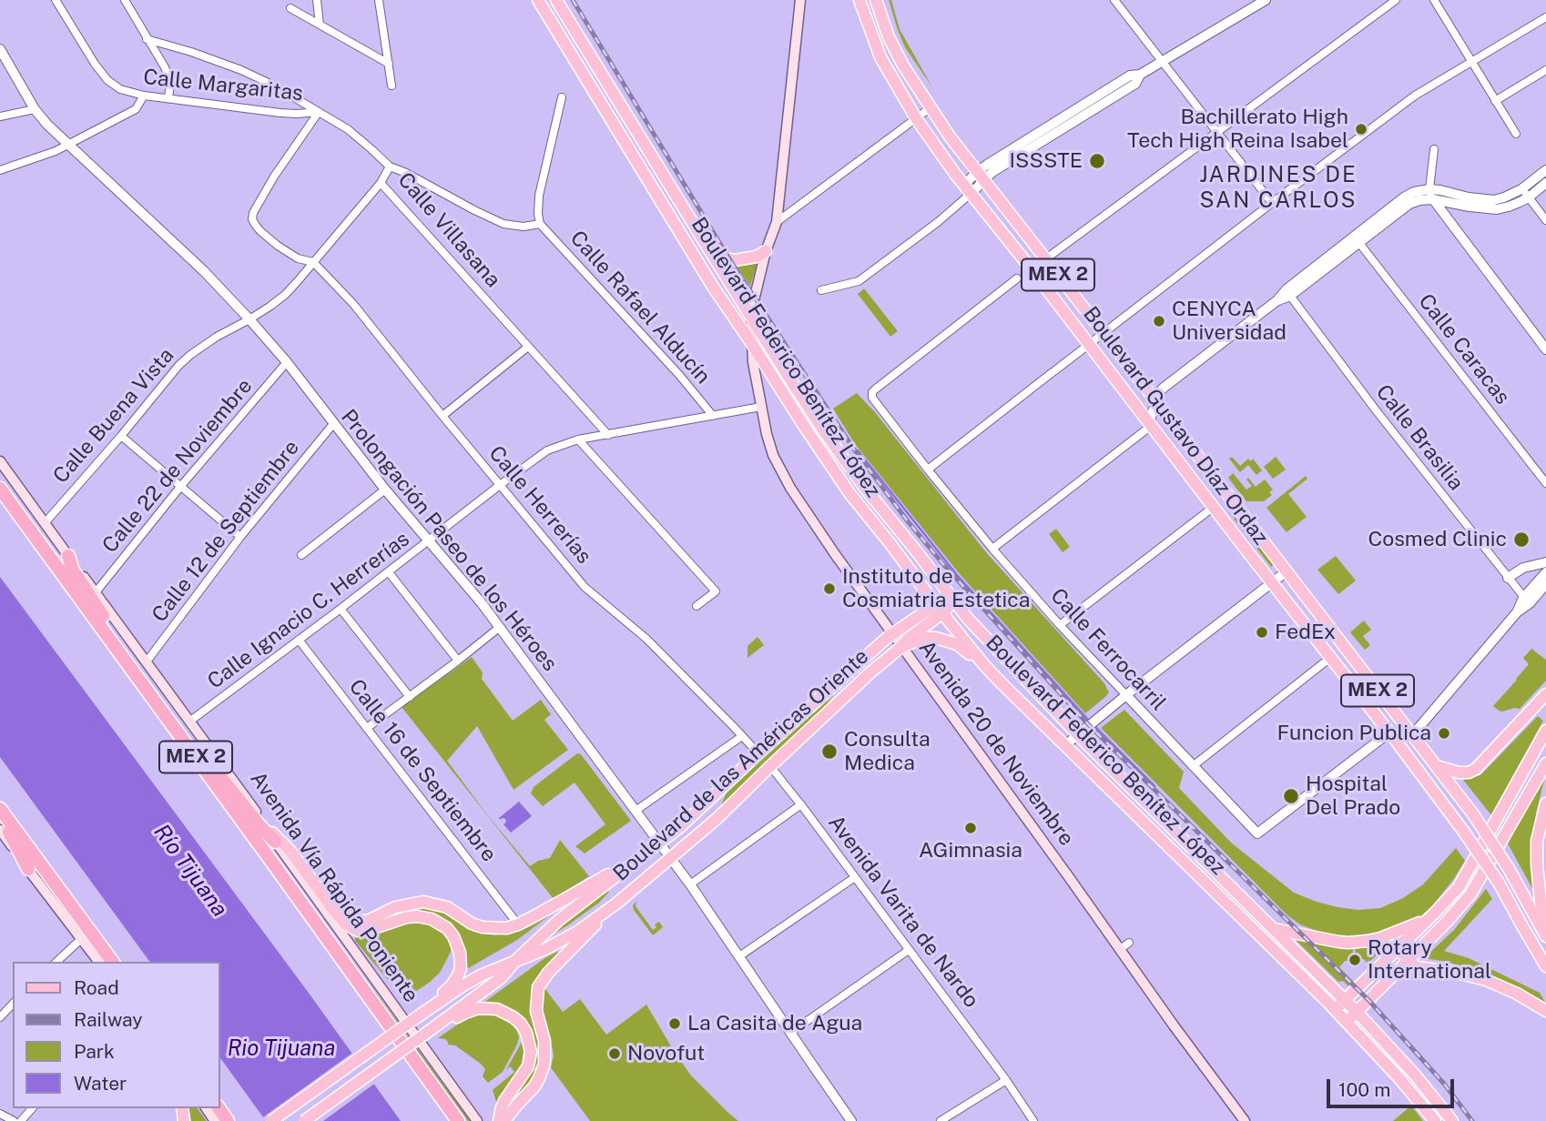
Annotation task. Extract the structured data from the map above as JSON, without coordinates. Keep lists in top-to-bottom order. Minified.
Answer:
{"streets":{"highway":["MEX 2","Avenida Vía Rápida Poniente"],"main road":["Boulevard Federico Benítez López","Boulevard Gustavo Díaz Ordaz","Avenida 20 de Noviembre","Boulevard de las Américas Oriente"],"street":["Calle Margaritas","Calle Villasana","Calle Rafael Alducín","Calle Caracas","Calle Buena Vista","Calle Brasilia","Calle 22 de Noviembre","Calle Herrerías","Calle 12 de Septiembre","Prolongación Paseo de los Héroes","Calle Ignacio C. Herrerías","Calle Ferrocarril","Calle 16 de Septiembre","Avenida Varita de Nardo"]},"crossings":[["Calle Margaritas","Calle Villasana"],["Calle Villasana","Calle Buena Vista"],["Calle Villasana","Calle Ignacio C. Herrerías"],["Calle Rafael Alducín","Calle Ignacio C. Herrerías"],["Boulevard Federico Benítez López","Avenida 20 de Noviembre"],["Boulevard Federico Benítez López","Boulevard de las Américas Oriente"],["Calle Buena Vista","Calle Herrerías"],["Calle Buena Vista","Prolongación Paseo de los Héroes"],["Calle Buena Vista","Avenida Vía Rápida Poniente"],["Boulevard Gustavo Díaz Ordaz","Calle Ferrocarril"],["Calle 22 de Noviembre","Prolongación Paseo de los Héroes"],["Calle 22 de Noviembre","Avenida Vía Rápida Poniente"],["Calle Herrerías","Calle Ignacio C. Herrerías"],["Calle Herrerías","Boulevard de las Américas Oriente"],["Calle 12 de Septiembre","Prolongación Paseo de los Héroes"],["Calle 12 de Septiembre","Avenida Vía Rápida Poniente"],["Prolongación Paseo de los Héroes","Calle Ignacio C. Herrerías"],["Prolongación Paseo de los Héroes","Boulevard de las Américas Oriente"],["Calle Ignacio C. Herrerías","Avenida 20 de Noviembre"],["Calle Ignacio C. Herrerías","Calle 16 de Septiembre"],["Calle Ignacio C. Herrerías","Avenida Vía Rápida Poniente"],["Avenida 20 de Noviembre","Boulevard de las Américas Oriente"],["Boulevard de las Américas Oriente","Avenida Varita de Nardo"]],"districts":["JARDINES DE SAN CARLOS"],"water":["Río Tijuana","Rio Tijuana"],"places":["Bachillerato High Tech High Reina Isabel","ISSSTE","CENYCA Universidad","Cosmed Clinic","Instituto de Cosmiatria Estetica","FedEx","Funcion Publica","Consulta Medica","Hospital Del Prado","AGimnasia","Rotary International","La Casita de Agua","Novofut"],"legend":["Road","Railway","Park","Water"],"scale_bar":"100 m"}
